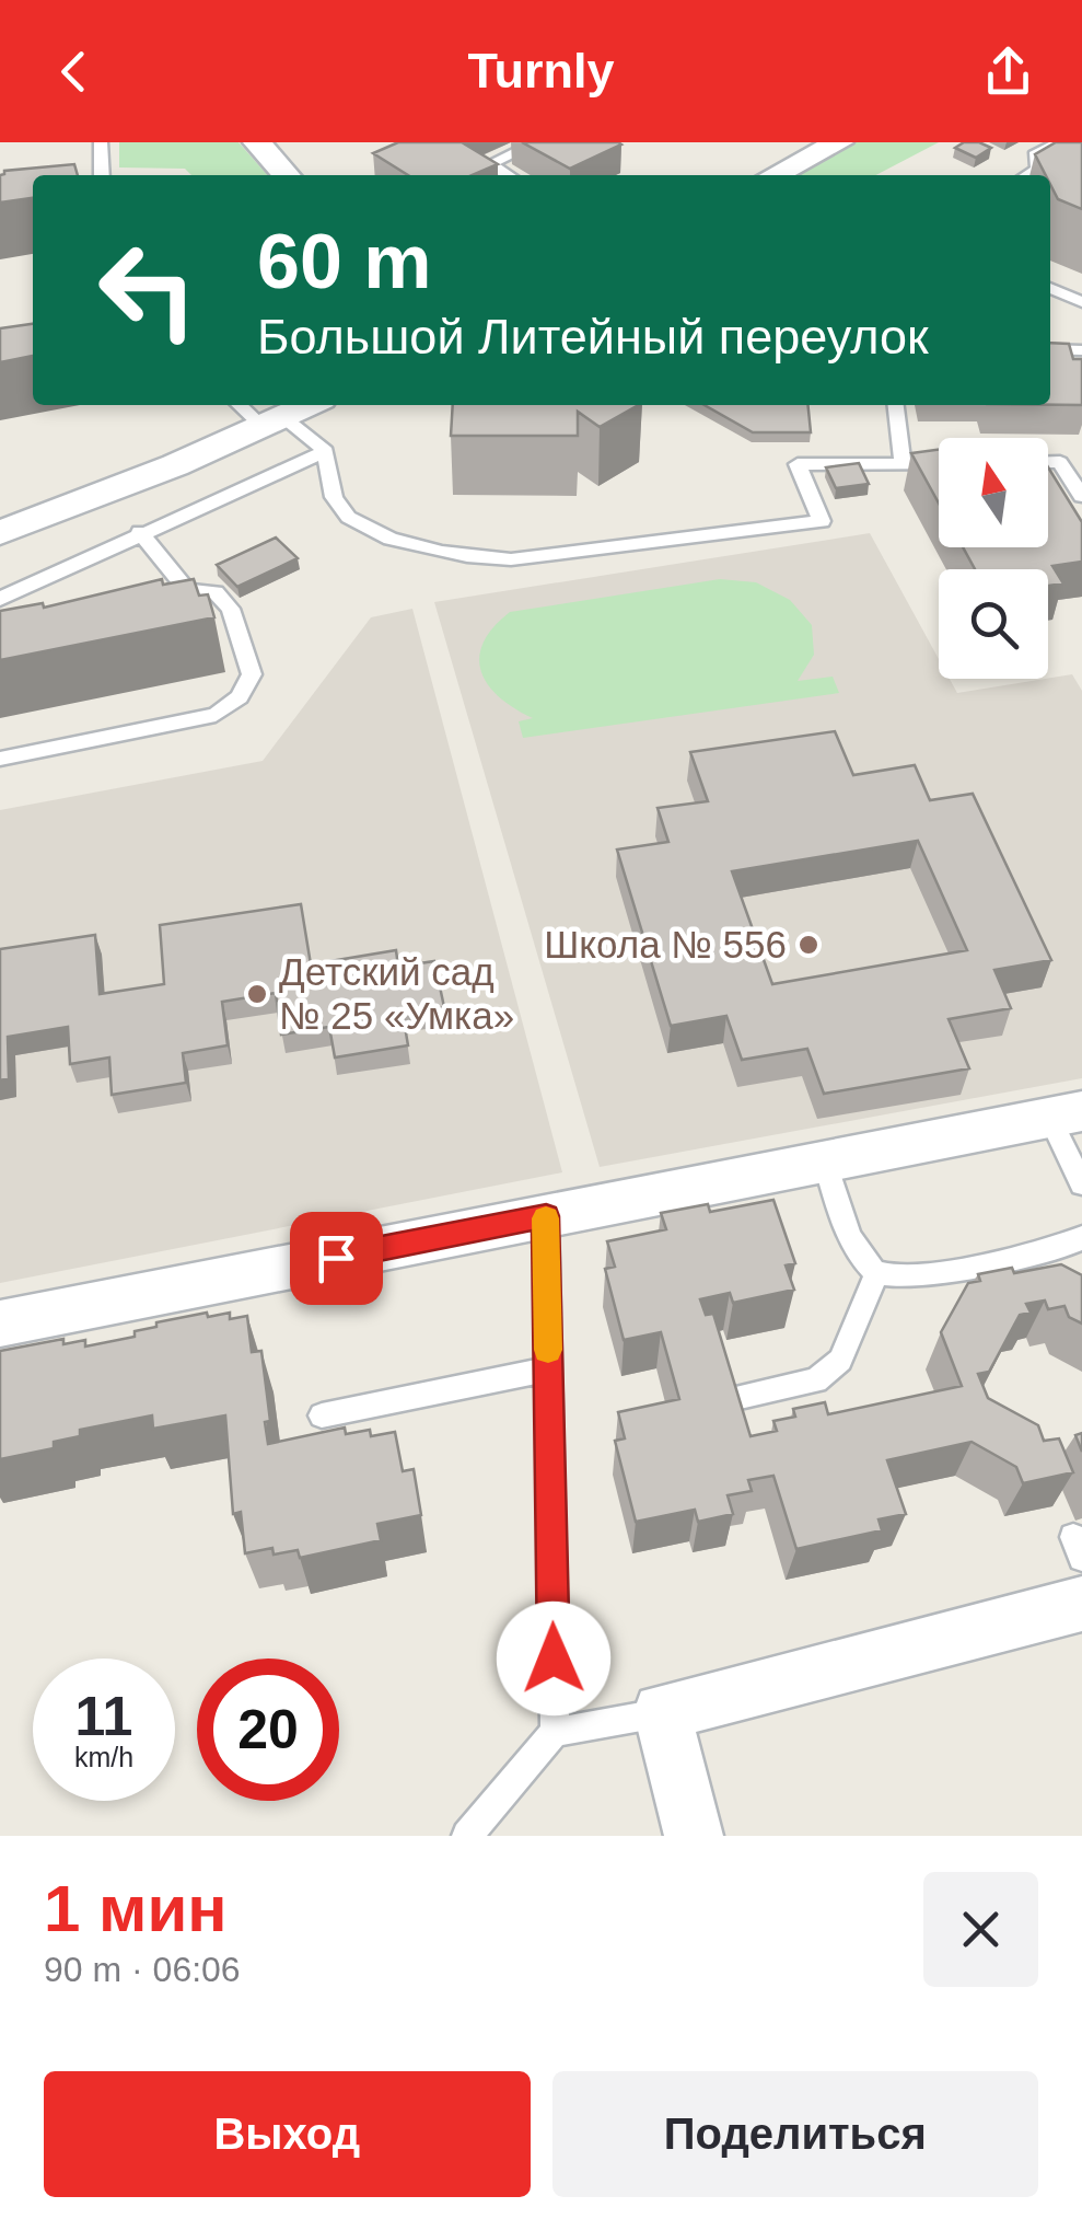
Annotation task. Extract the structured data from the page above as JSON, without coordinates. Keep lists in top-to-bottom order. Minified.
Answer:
{"places":["Школа № 556","Детский сад № 25 «Умка»"],"north":"top","page":{"header":"Turnly","turn":["60 m","Большой Литейный переулок"],"speed":"11 km/h","limit":"20","heading":["1 мин","90 m · 06:06"],"buttons":["Выход","Поделиться"]}}
